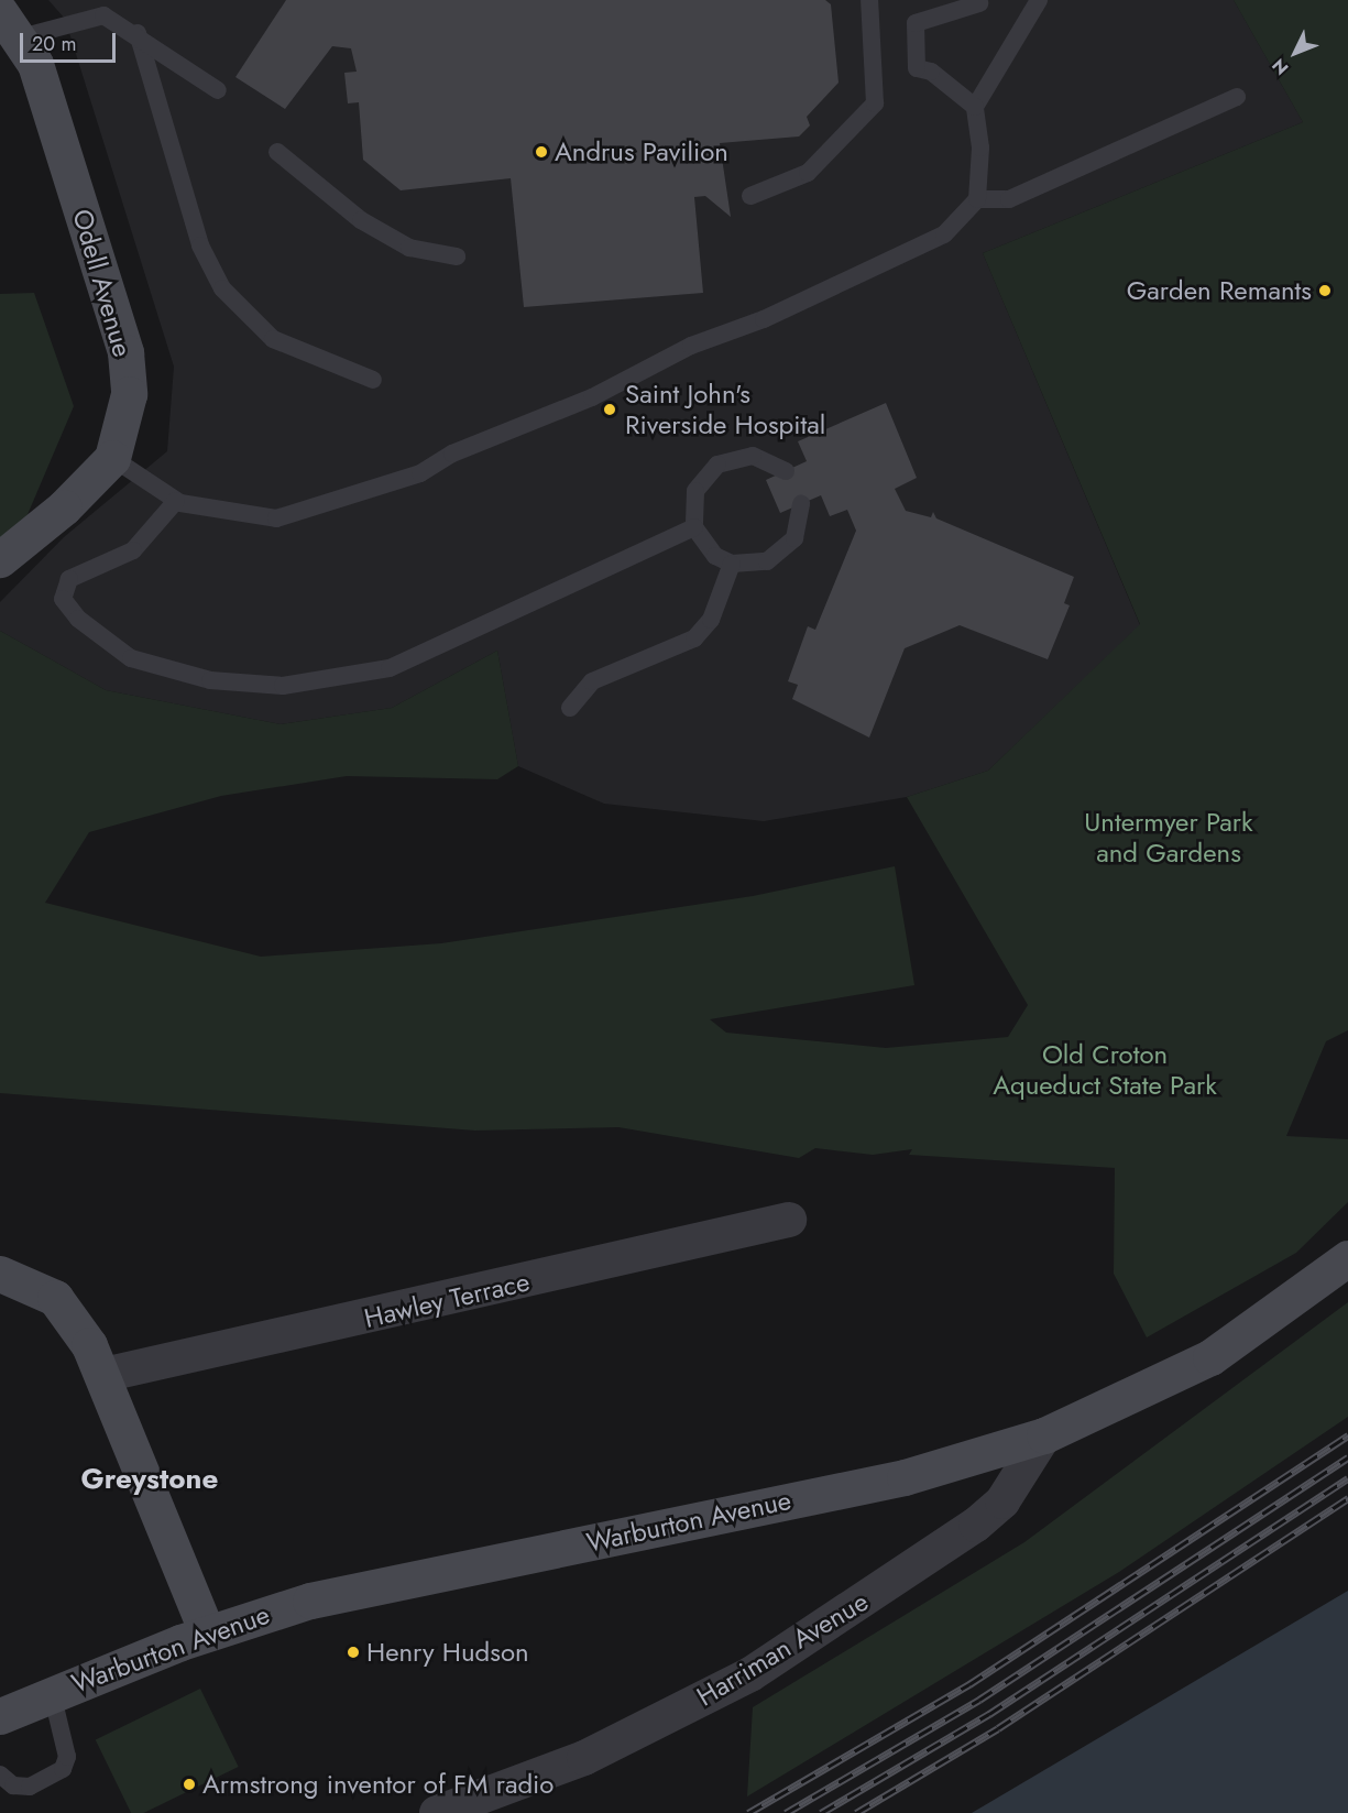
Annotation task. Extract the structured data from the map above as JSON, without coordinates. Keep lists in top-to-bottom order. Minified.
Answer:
{"streets":{"street":["Odell Avenue","Hawley Terrace","Warburton Avenue","Harriman Avenue"]},"crossings":[["Warburton Avenue","Harriman Avenue"]],"districts":["Greystone"],"parks":["Untermyer Park and Gardens","Old Croton Aqueduct State Park"],"places":["Andrus Pavilion","Garden Remants","Saint John's Riverside Hospital","Henry Hudson","Armstrong inventor of FM radio"],"scale_bar":"20 m","north":"bottom left"}
